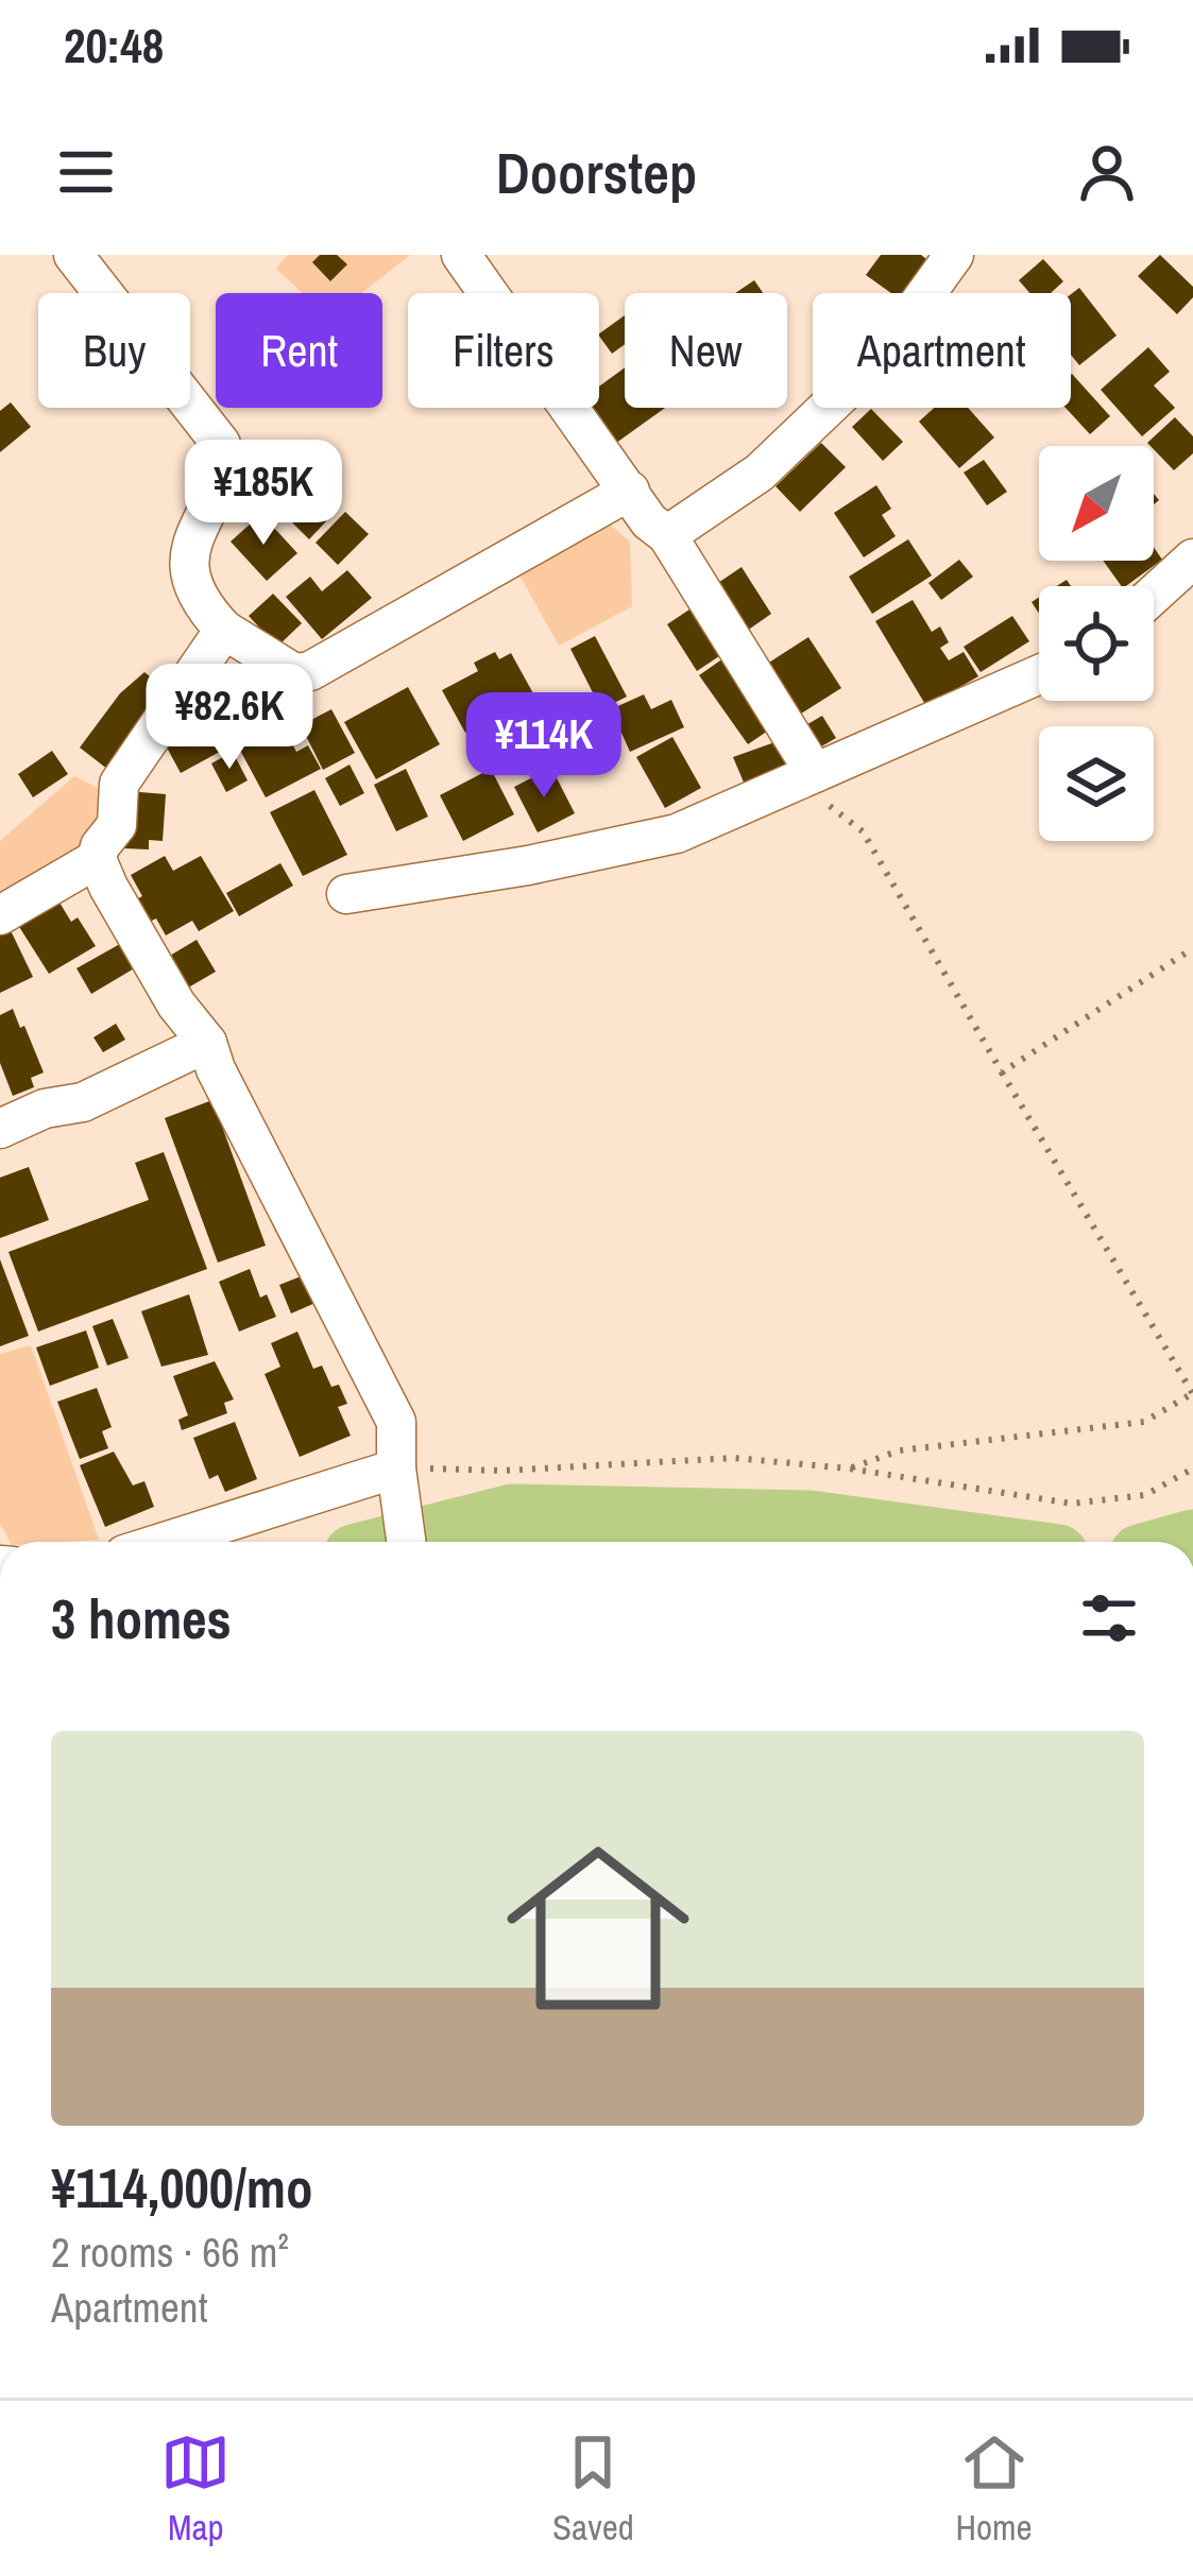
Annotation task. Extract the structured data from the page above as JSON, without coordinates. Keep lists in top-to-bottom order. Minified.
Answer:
{"north":"bottom left","page":{"status":"20:48","header":"Doorstep","chip":["Buy","Rent","Filters","New","Apartment"],"price":["¥185K","¥82.6K","¥114K"],"heading":"3 homes","list":[{"name":"¥114,000/mo","note":"2 rooms · 66 m² · Apartment"}],"tabs":["Map","Saved","Home"]}}
